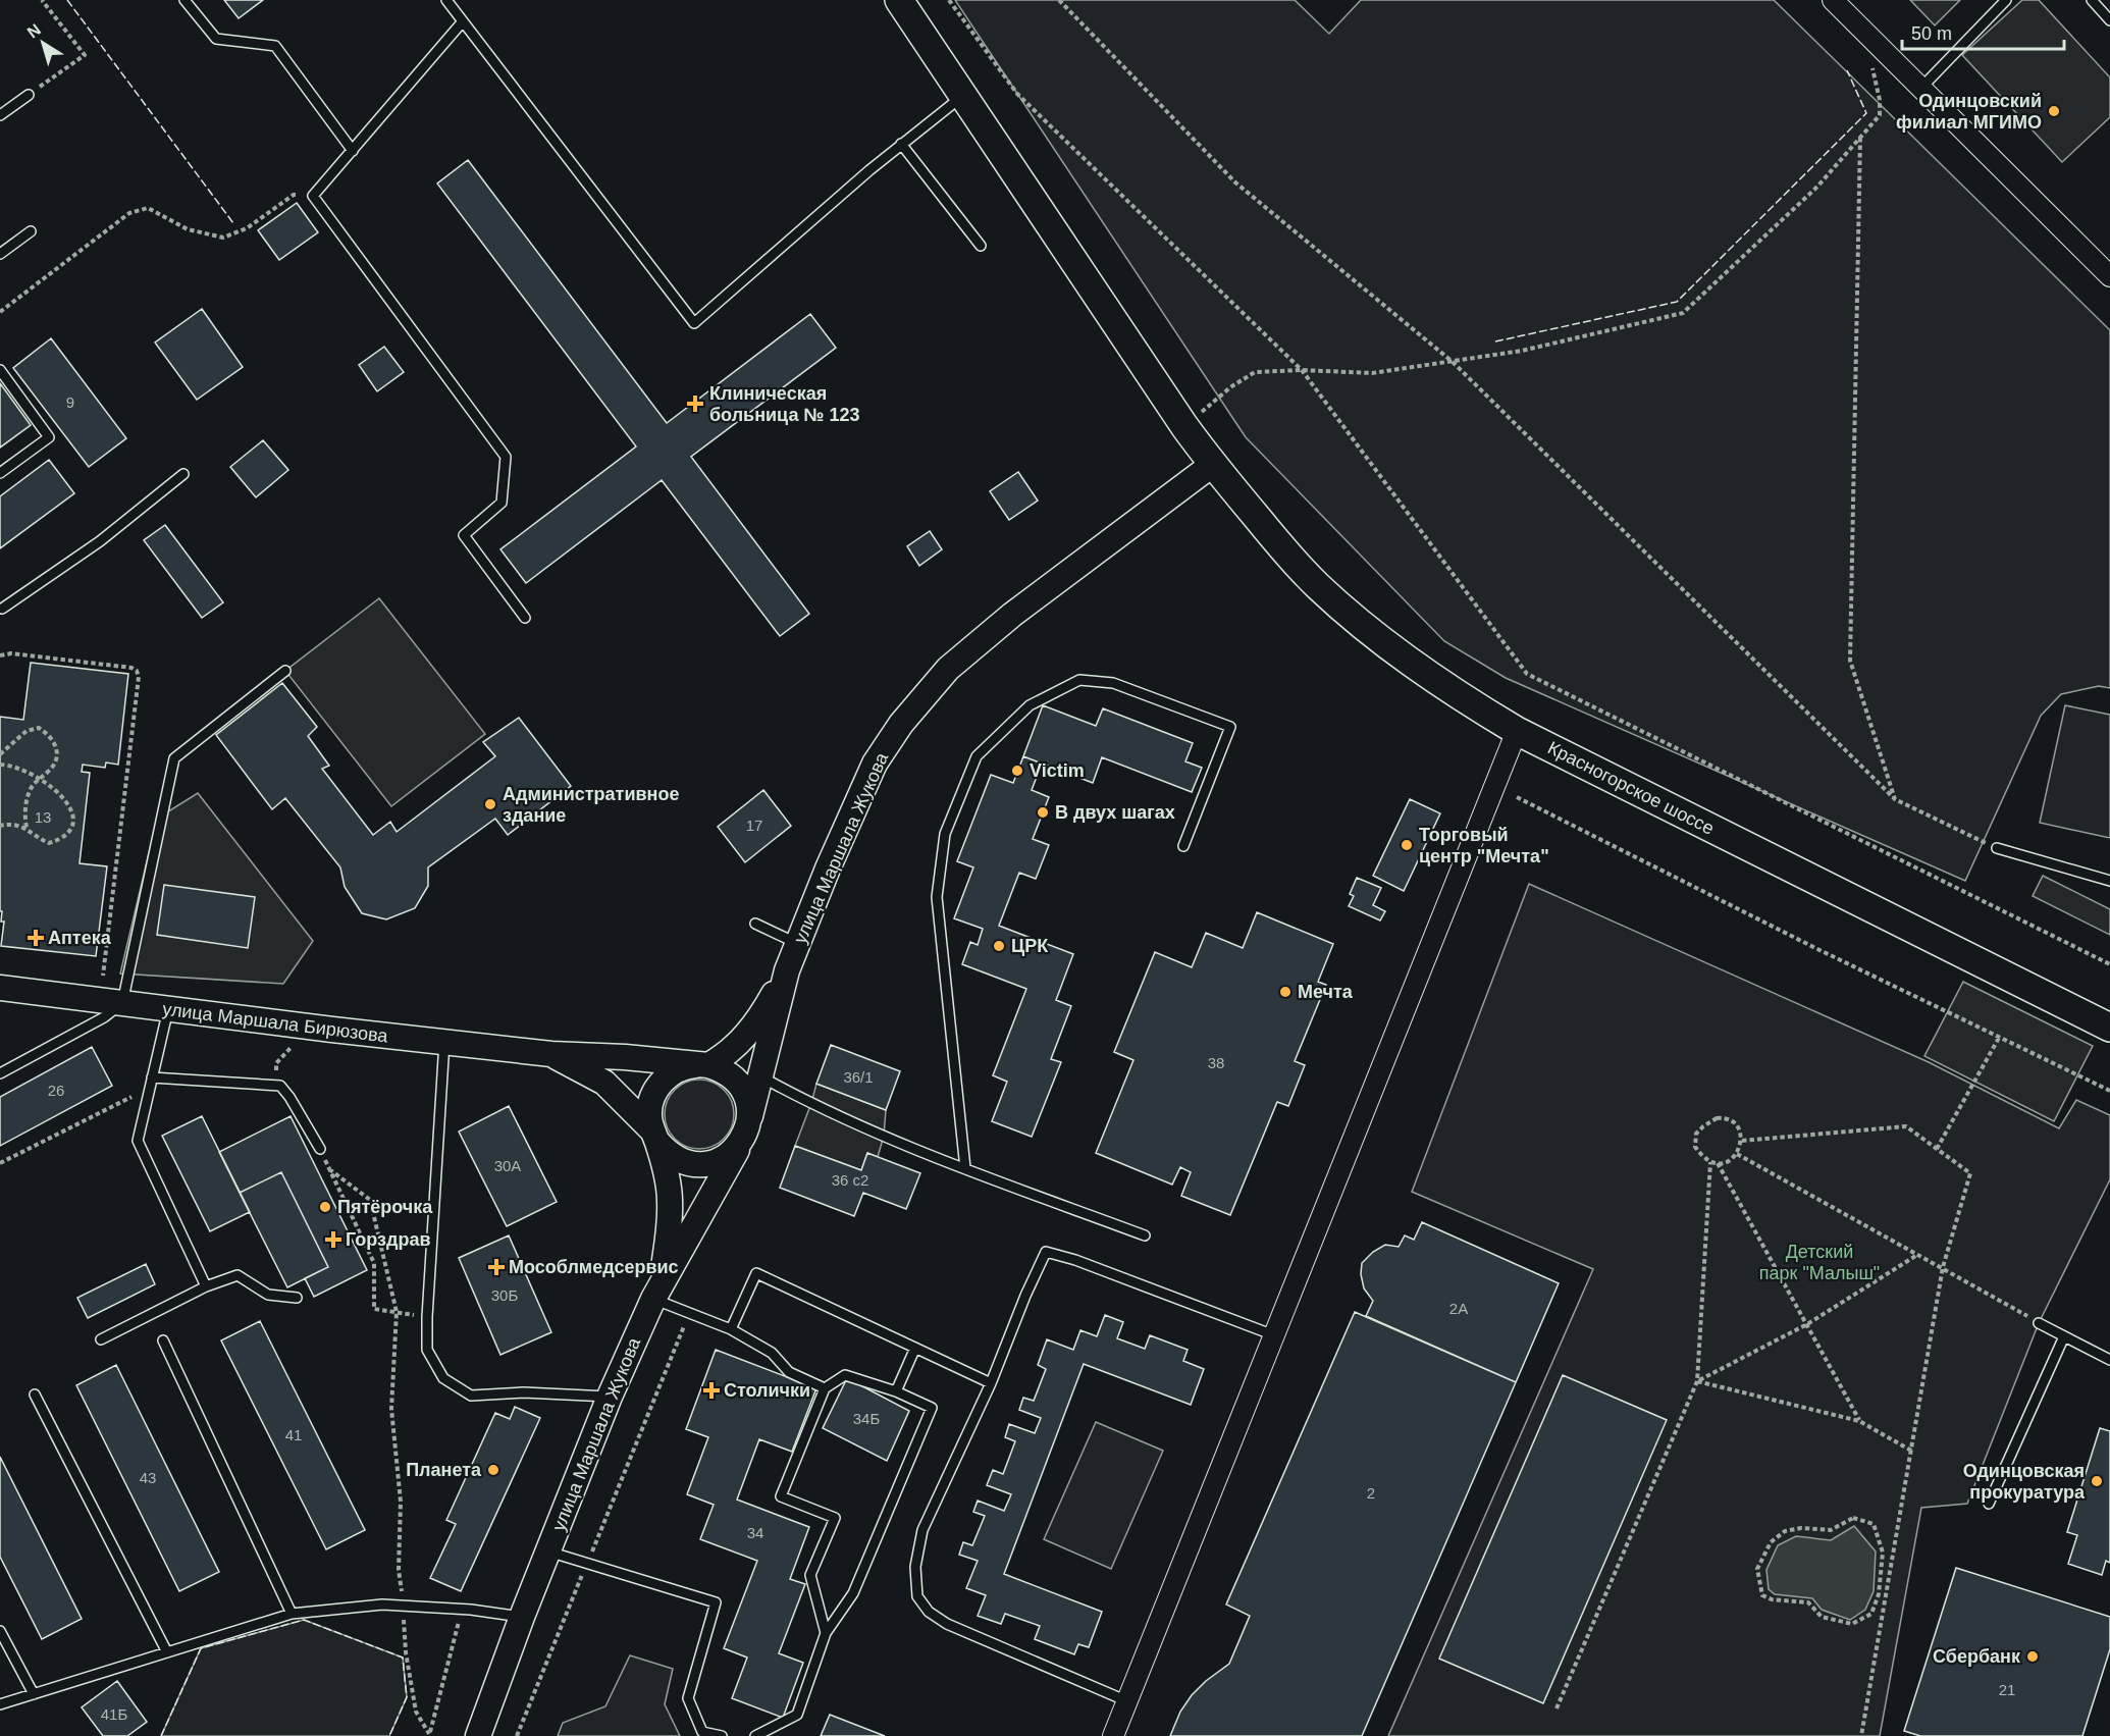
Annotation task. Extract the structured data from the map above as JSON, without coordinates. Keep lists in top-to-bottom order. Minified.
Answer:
{"streets":{"main road":["Красногорское шоссе"],"street":["улица Маршала Жукова","улица Маршала Бирюзова"]},"crossings":[["Красногорское шоссе","улица Маршала Жукова"],["улица Маршала Жукова","улица Маршала Бирюзова"]],"parks":["Детский парк \"Малыш\""],"places":{"other":["Одинцовский филиал МГИМО","Victim","Административное здание","В двух шагах","Торговый центр \"Мечта\"","ЦРК","Мечта","Пятёрочка","Планета","Одинцовская прокуратура","Сбербанк"],"health":["Клиническая больница № 123","Аптека","Горздрав","Мособлмедсервис","Столички"]},"house_numbers":["9","13","17","38","36/1","26","30А","36 с2","30Б","2А","34Б","41","43","2","34","21","41Б"],"scale_bar":"50 m","north":"top left"}
